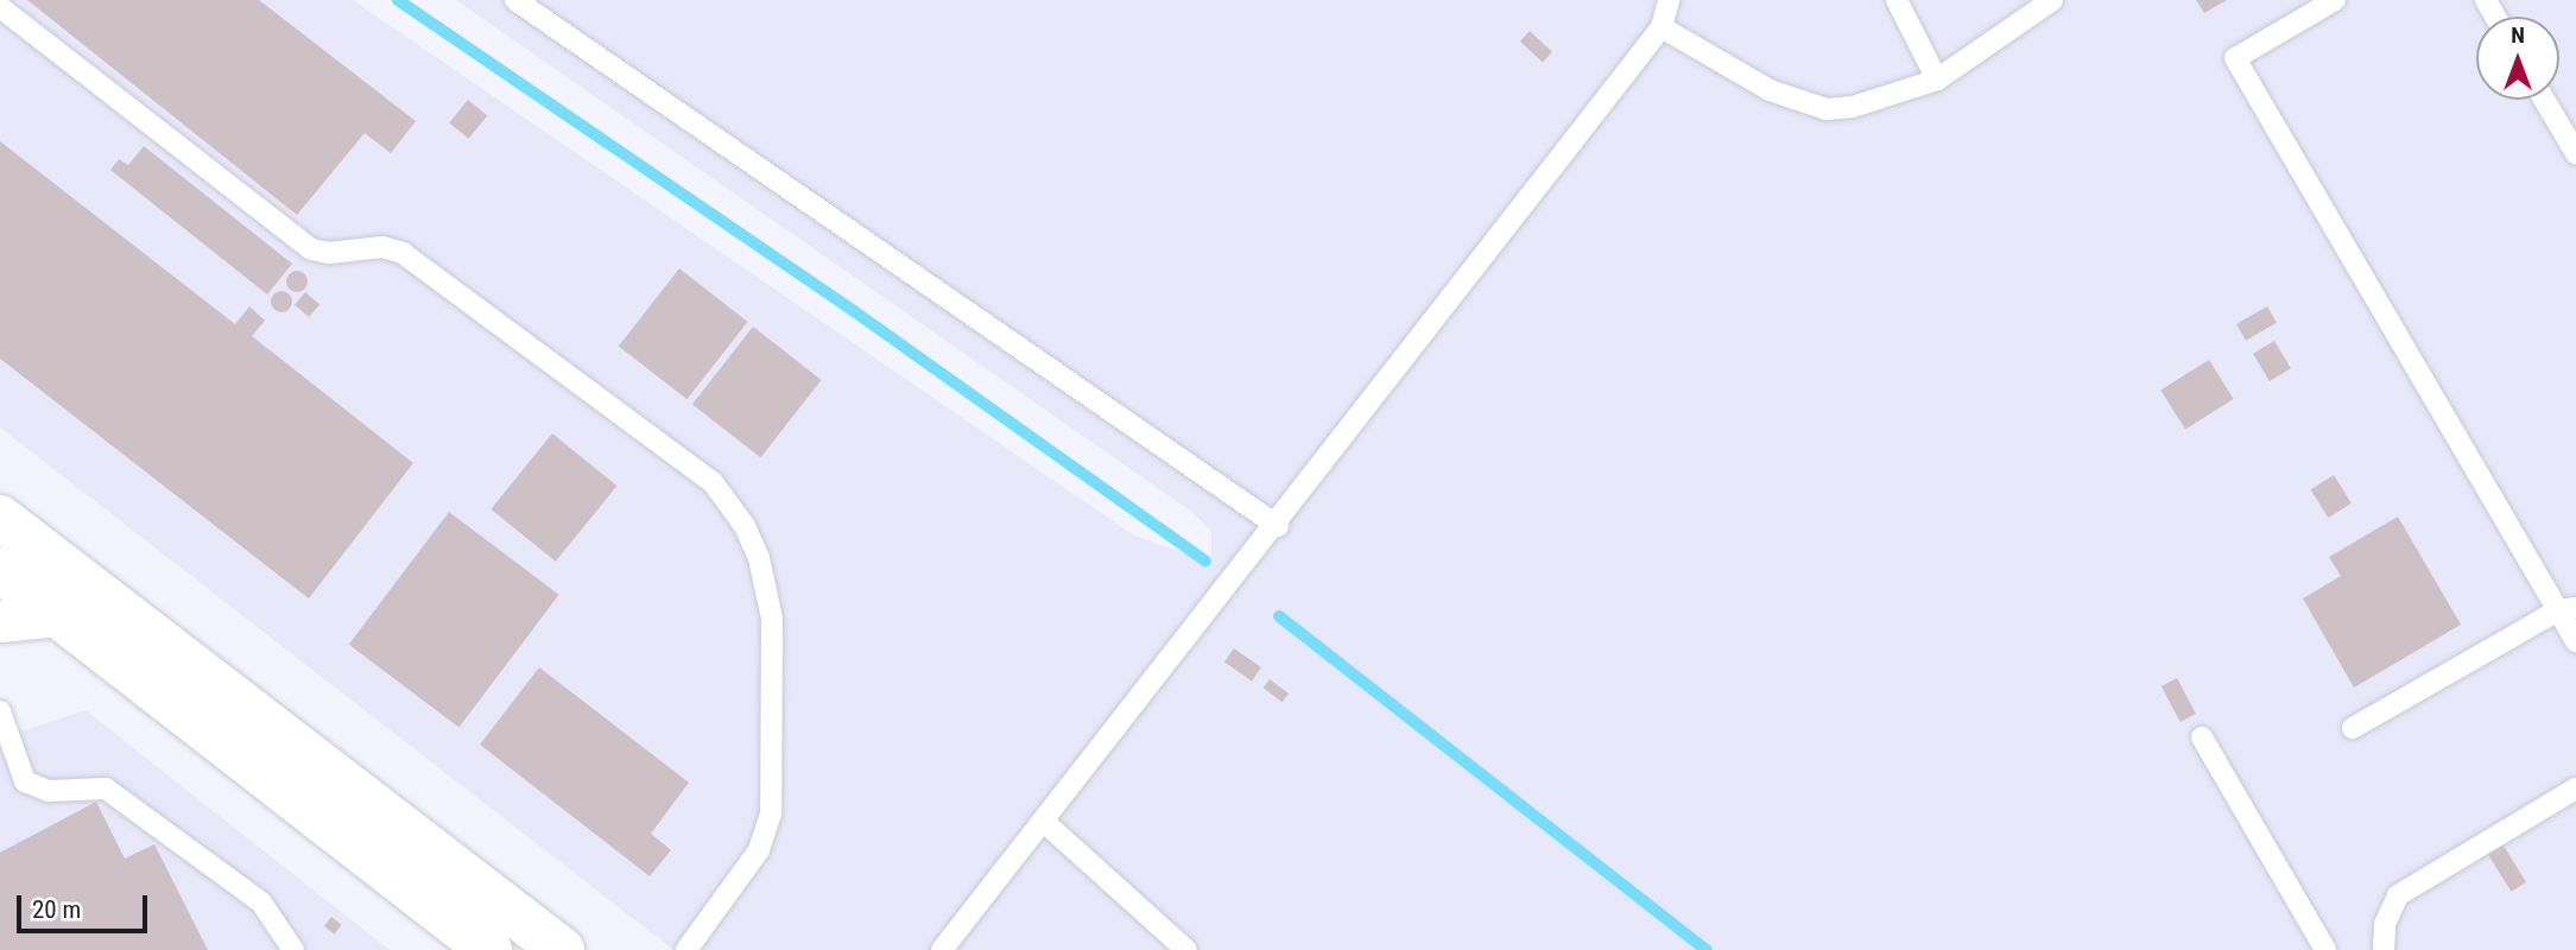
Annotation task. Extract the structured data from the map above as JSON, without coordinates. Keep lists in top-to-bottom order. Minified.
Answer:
{"scale_bar":"20 m","north":"top"}
